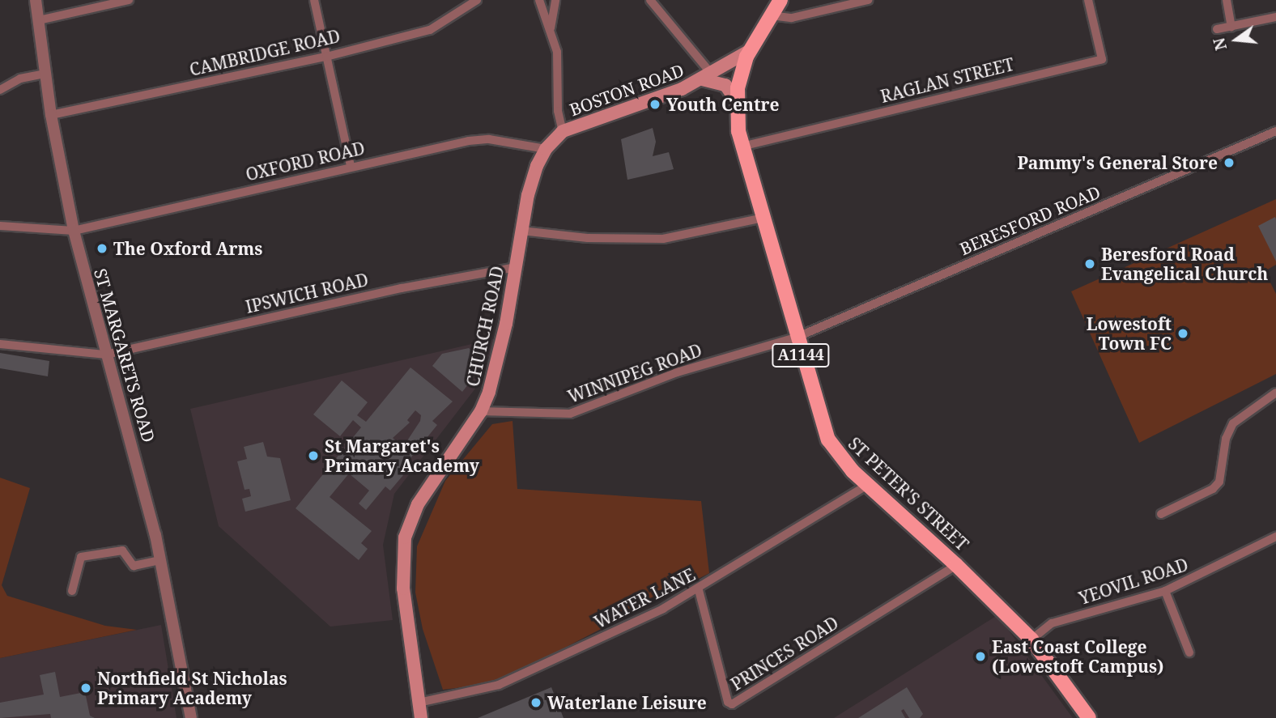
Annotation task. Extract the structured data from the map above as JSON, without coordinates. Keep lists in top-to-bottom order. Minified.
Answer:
{"streets":{"main road":["BOSTON ROAD","CHURCH ROAD","A1144","ST PETER'S STREET"],"street":["CAMBRIDGE ROAD","RAGLAN STREET","OXFORD ROAD","BERESFORD ROAD","IPSWICH ROAD","ST MARGARETS ROAD","WINNIPEG ROAD","YEOVIL ROAD","WATER LANE","PRINCES ROAD"]},"crossings":[["CAMBRIDGE ROAD","ST MARGARETS ROAD"],["RAGLAN STREET","ST PETER'S STREET"],["BOSTON ROAD","CHURCH ROAD"],["BOSTON ROAD","ST PETER'S STREET"],["OXFORD ROAD","CHURCH ROAD"],["OXFORD ROAD","ST MARGARETS ROAD"],["BERESFORD ROAD","WINNIPEG ROAD"],["BERESFORD ROAD","ST PETER'S STREET"],["IPSWICH ROAD","CHURCH ROAD"],["IPSWICH ROAD","ST MARGARETS ROAD"],["CHURCH ROAD","WINNIPEG ROAD"],["CHURCH ROAD","WATER LANE"],["WINNIPEG ROAD","ST PETER'S STREET"],["ST PETER'S STREET","YEOVIL ROAD"],["ST PETER'S STREET","WATER LANE"],["ST PETER'S STREET","PRINCES ROAD"],["WATER LANE","PRINCES ROAD"]],"places":["Youth Centre","Pammy's General Store","The Oxford Arms","Beresford Road Evangelical Church","Lowestoft Town FC","St Margaret's Primary Academy","East Coast College (Lowestoft Campus)","Northfield St Nicholas Primary Academy","Waterlane Leisure"],"north":"left"}
